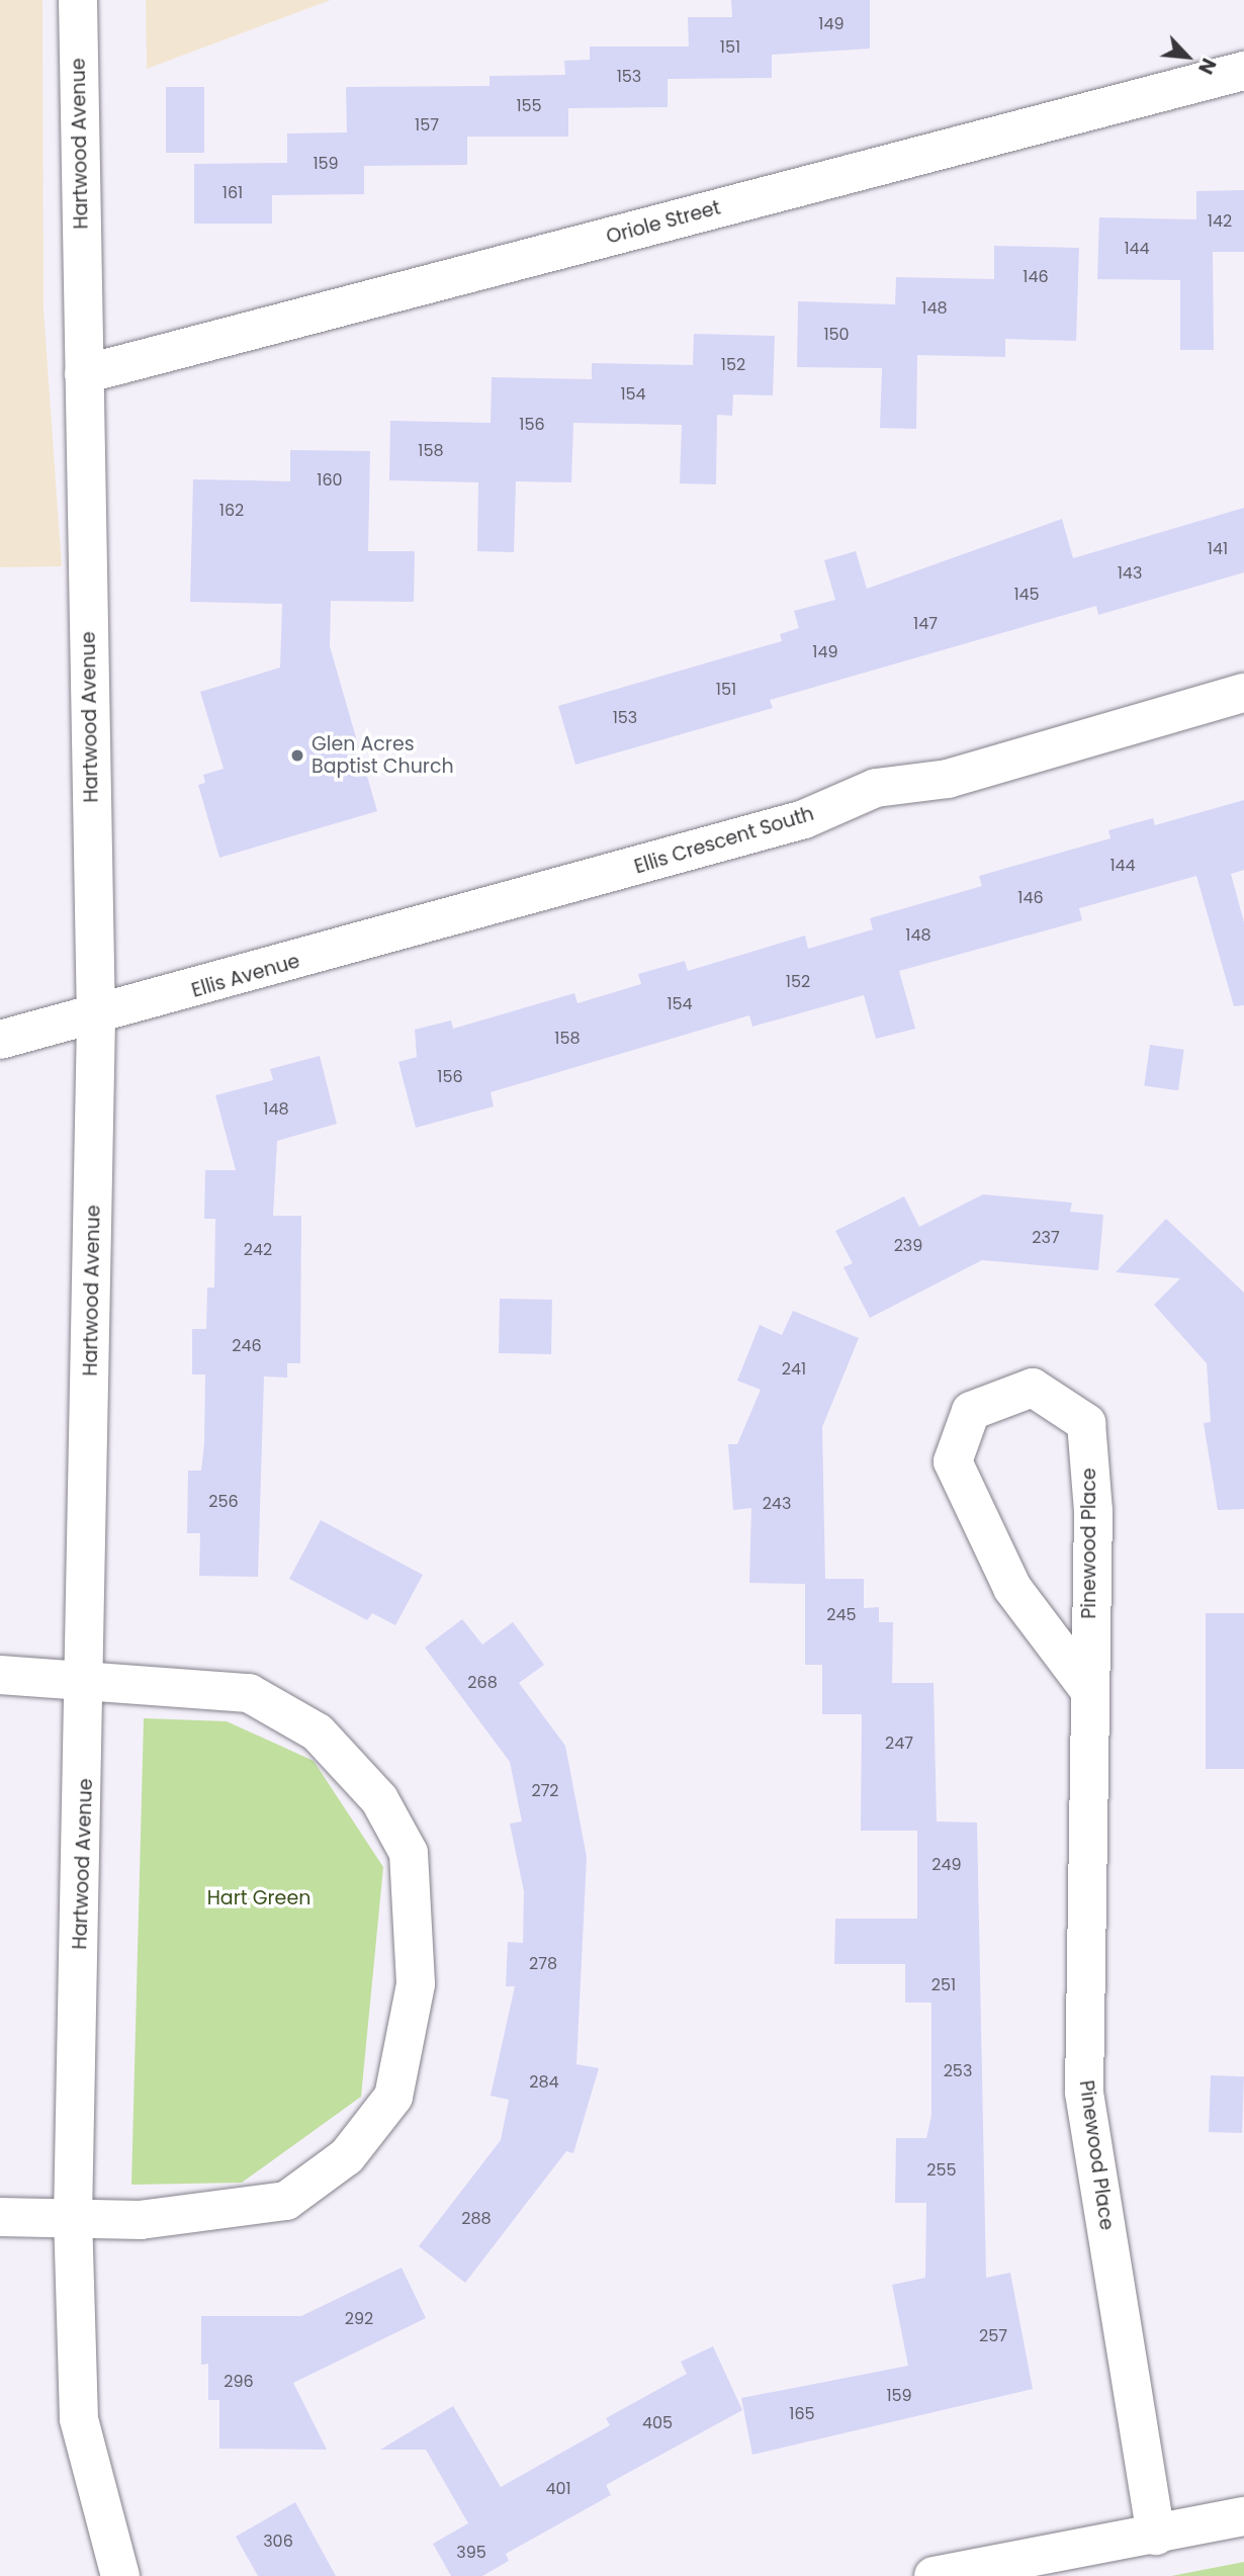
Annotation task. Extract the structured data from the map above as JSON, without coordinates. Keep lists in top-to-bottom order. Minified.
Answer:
{"streets":{"street":["Hartwood Avenue","Oriole Street","Ellis Crescent South","Ellis Avenue","Pinewood Place"]},"crossings":[["Hartwood Avenue","Oriole Street"],["Hartwood Avenue","Ellis Avenue"],["Ellis Crescent South","Ellis Avenue"]],"parks":["Hart Green"],"places":["Glen Acres Baptist Church"],"house_numbers":["149","151","153","155","157","159","161","142","144","146","148","150","152","154","156","158","160","162","141","143","145","147","149","151","153","144","146","148","152","154","158","156","148","237","239","242","246","241","256","243","245","268","247","272","249","278","251","253","284","255","288","292","257","296","159","165","405","401","306","395"],"north":"bottom right"}
